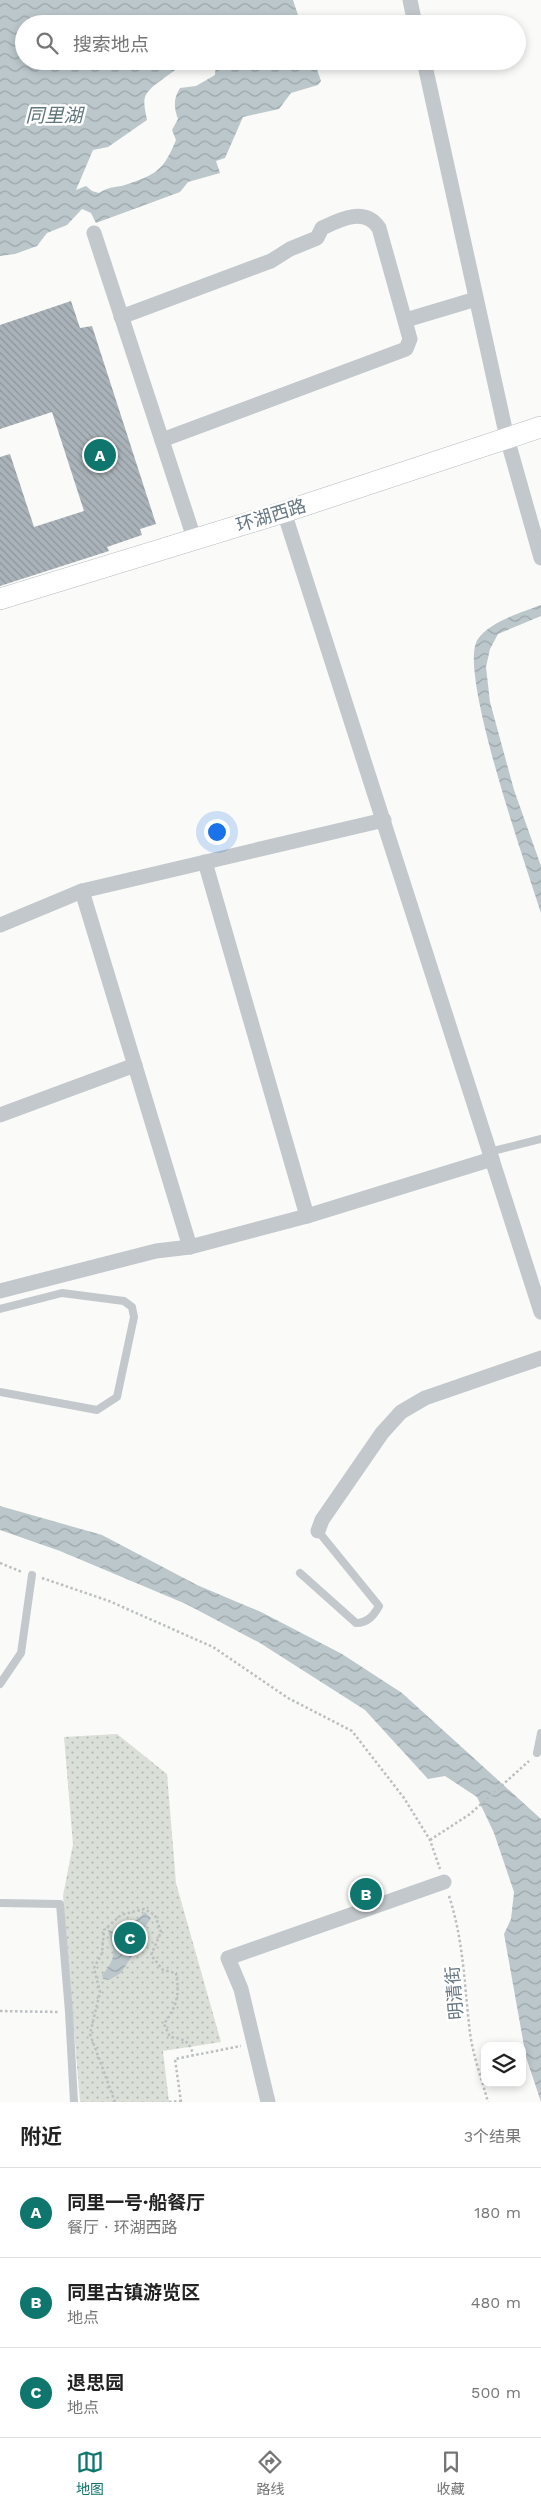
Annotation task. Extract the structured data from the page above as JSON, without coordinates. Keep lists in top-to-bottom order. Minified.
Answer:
{"streets":{"main road":["环湖西路"],"path":["明清街"]},"water":["同里湖"],"page":{"search":"搜索地点","pins":["A","B","C"],"heading":["附近","3个结果"],"list":[{"mark":"A","name":"同里一号·船餐厅","note":"餐厅 · 环湖西路","value":"180 m"},{"mark":"B","name":"同里古镇游览区","note":"地点","value":"480 m"},{"mark":"C","name":"退思园","note":"地点","value":"500 m"}],"nav":["地图","路线","收藏"]}}
